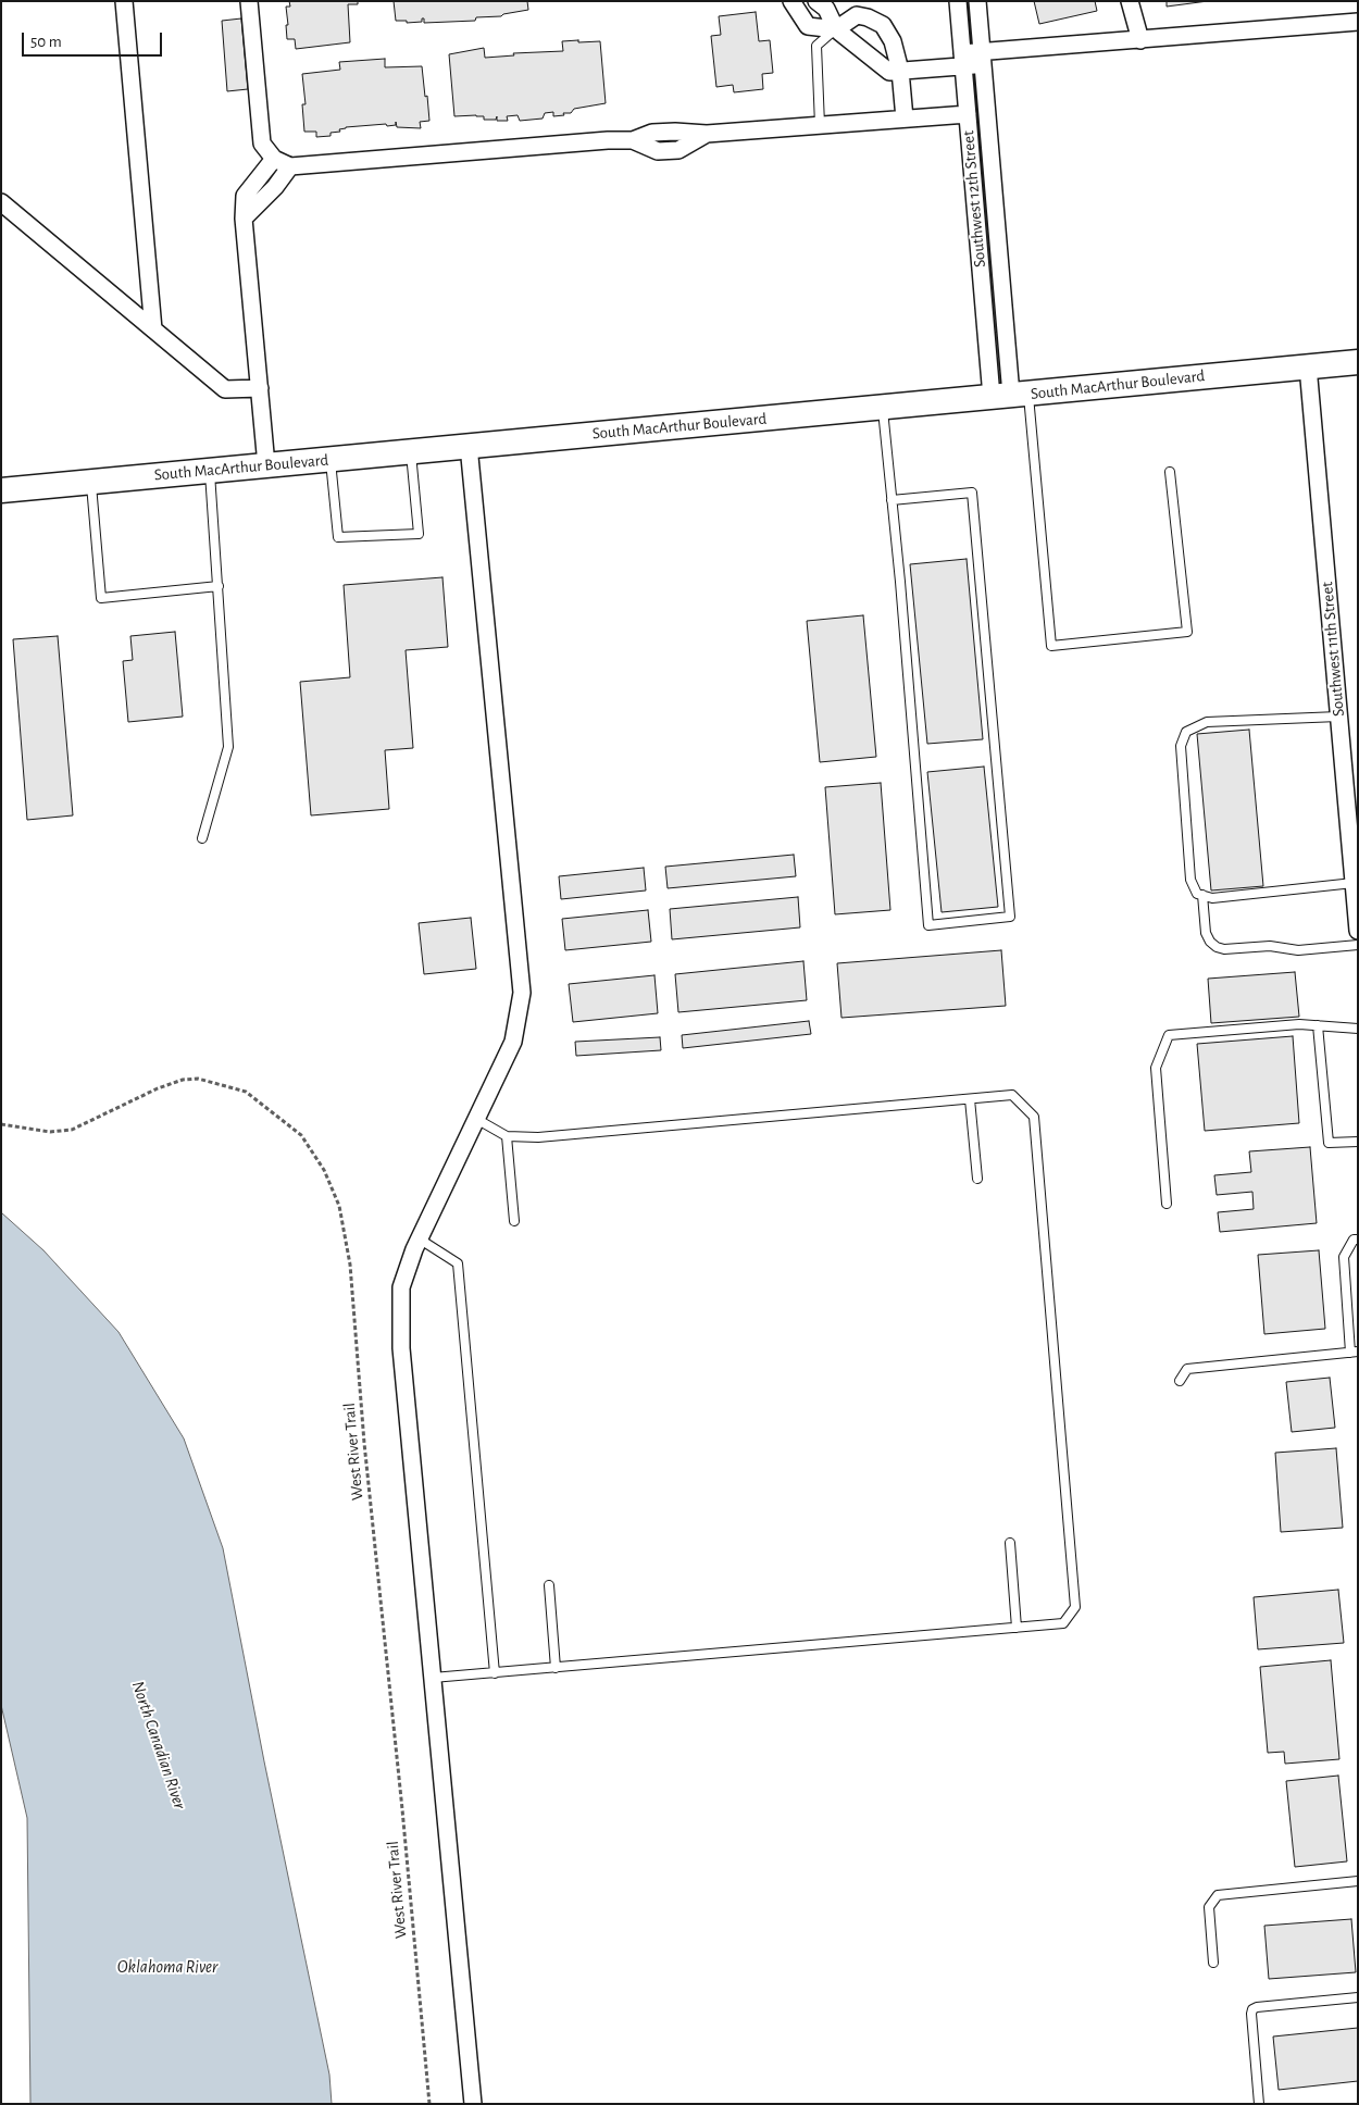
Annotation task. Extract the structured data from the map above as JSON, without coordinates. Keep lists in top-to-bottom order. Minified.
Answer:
{"streets":{"main road":["South MacArthur Boulevard"],"street":["Southwest 12th Street","Southwest 11th Street"],"path":["West River Trail"]},"crossings":[["Southwest 12th Street","South MacArthur Boulevard"],["South MacArthur Boulevard","Southwest 11th Street"]],"water":["North Canadian River","Oklahoma River"],"scale_bar":"50 m"}
